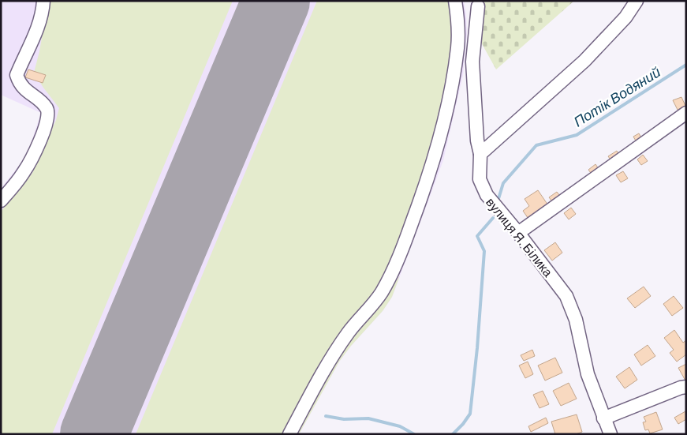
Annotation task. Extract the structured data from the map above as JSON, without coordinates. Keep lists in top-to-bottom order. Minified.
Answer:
{"streets":{"street":["вулиця Я. Білика"]},"water":["Потік Водяний"]}
